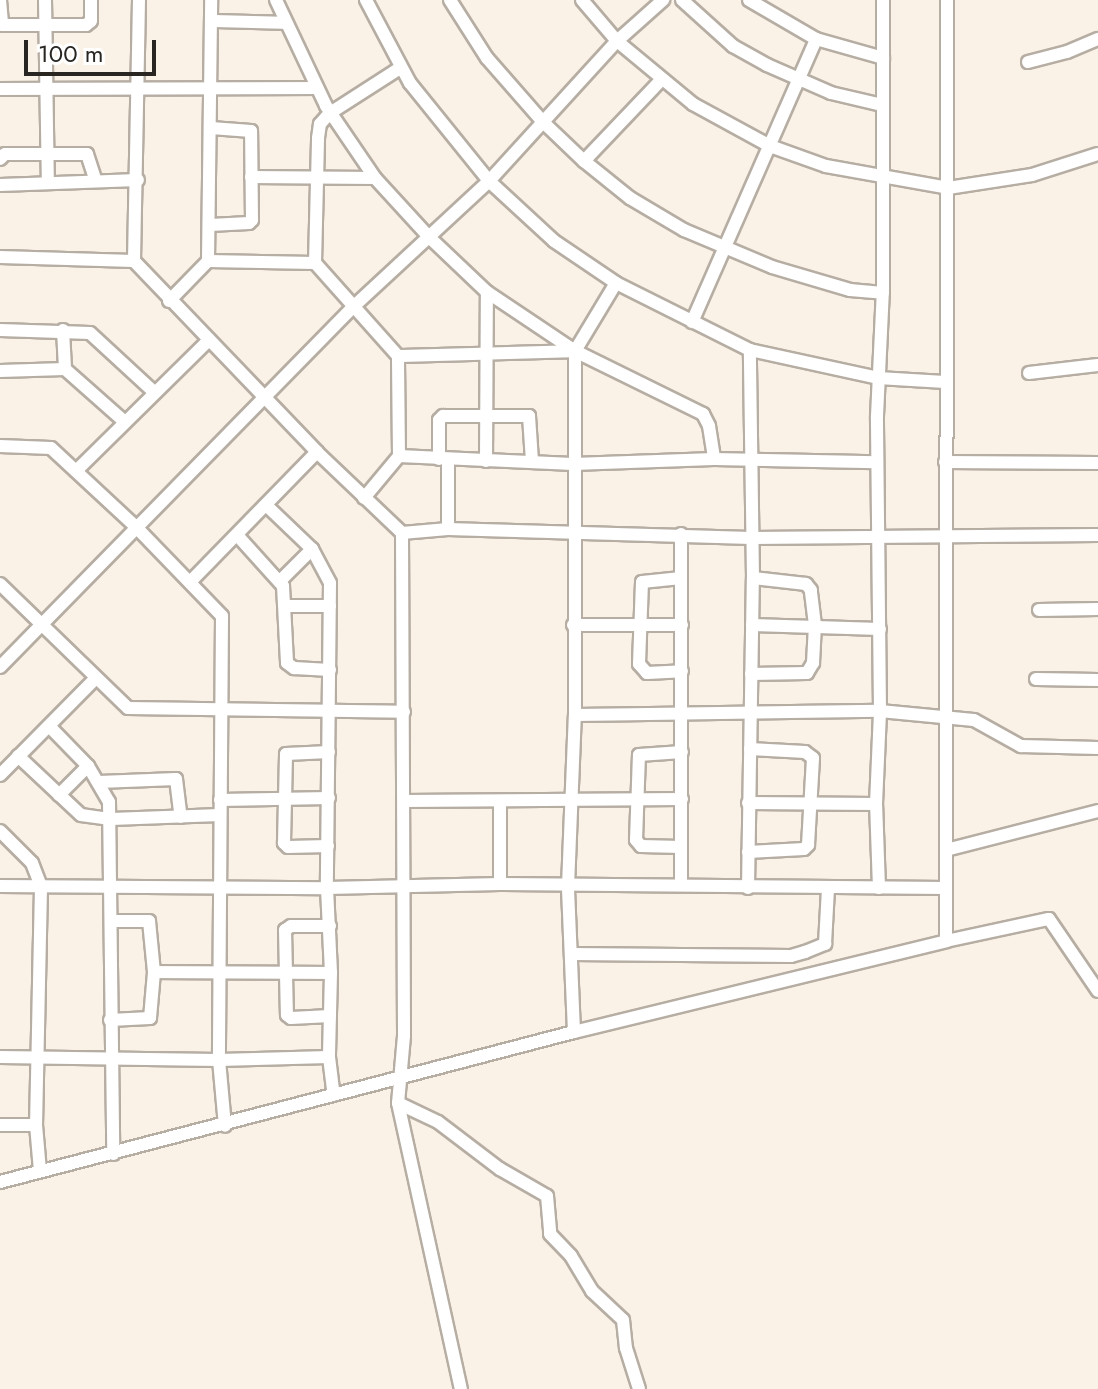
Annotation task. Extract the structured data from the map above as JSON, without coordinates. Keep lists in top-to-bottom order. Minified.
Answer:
{"scale_bar":"100 m"}
